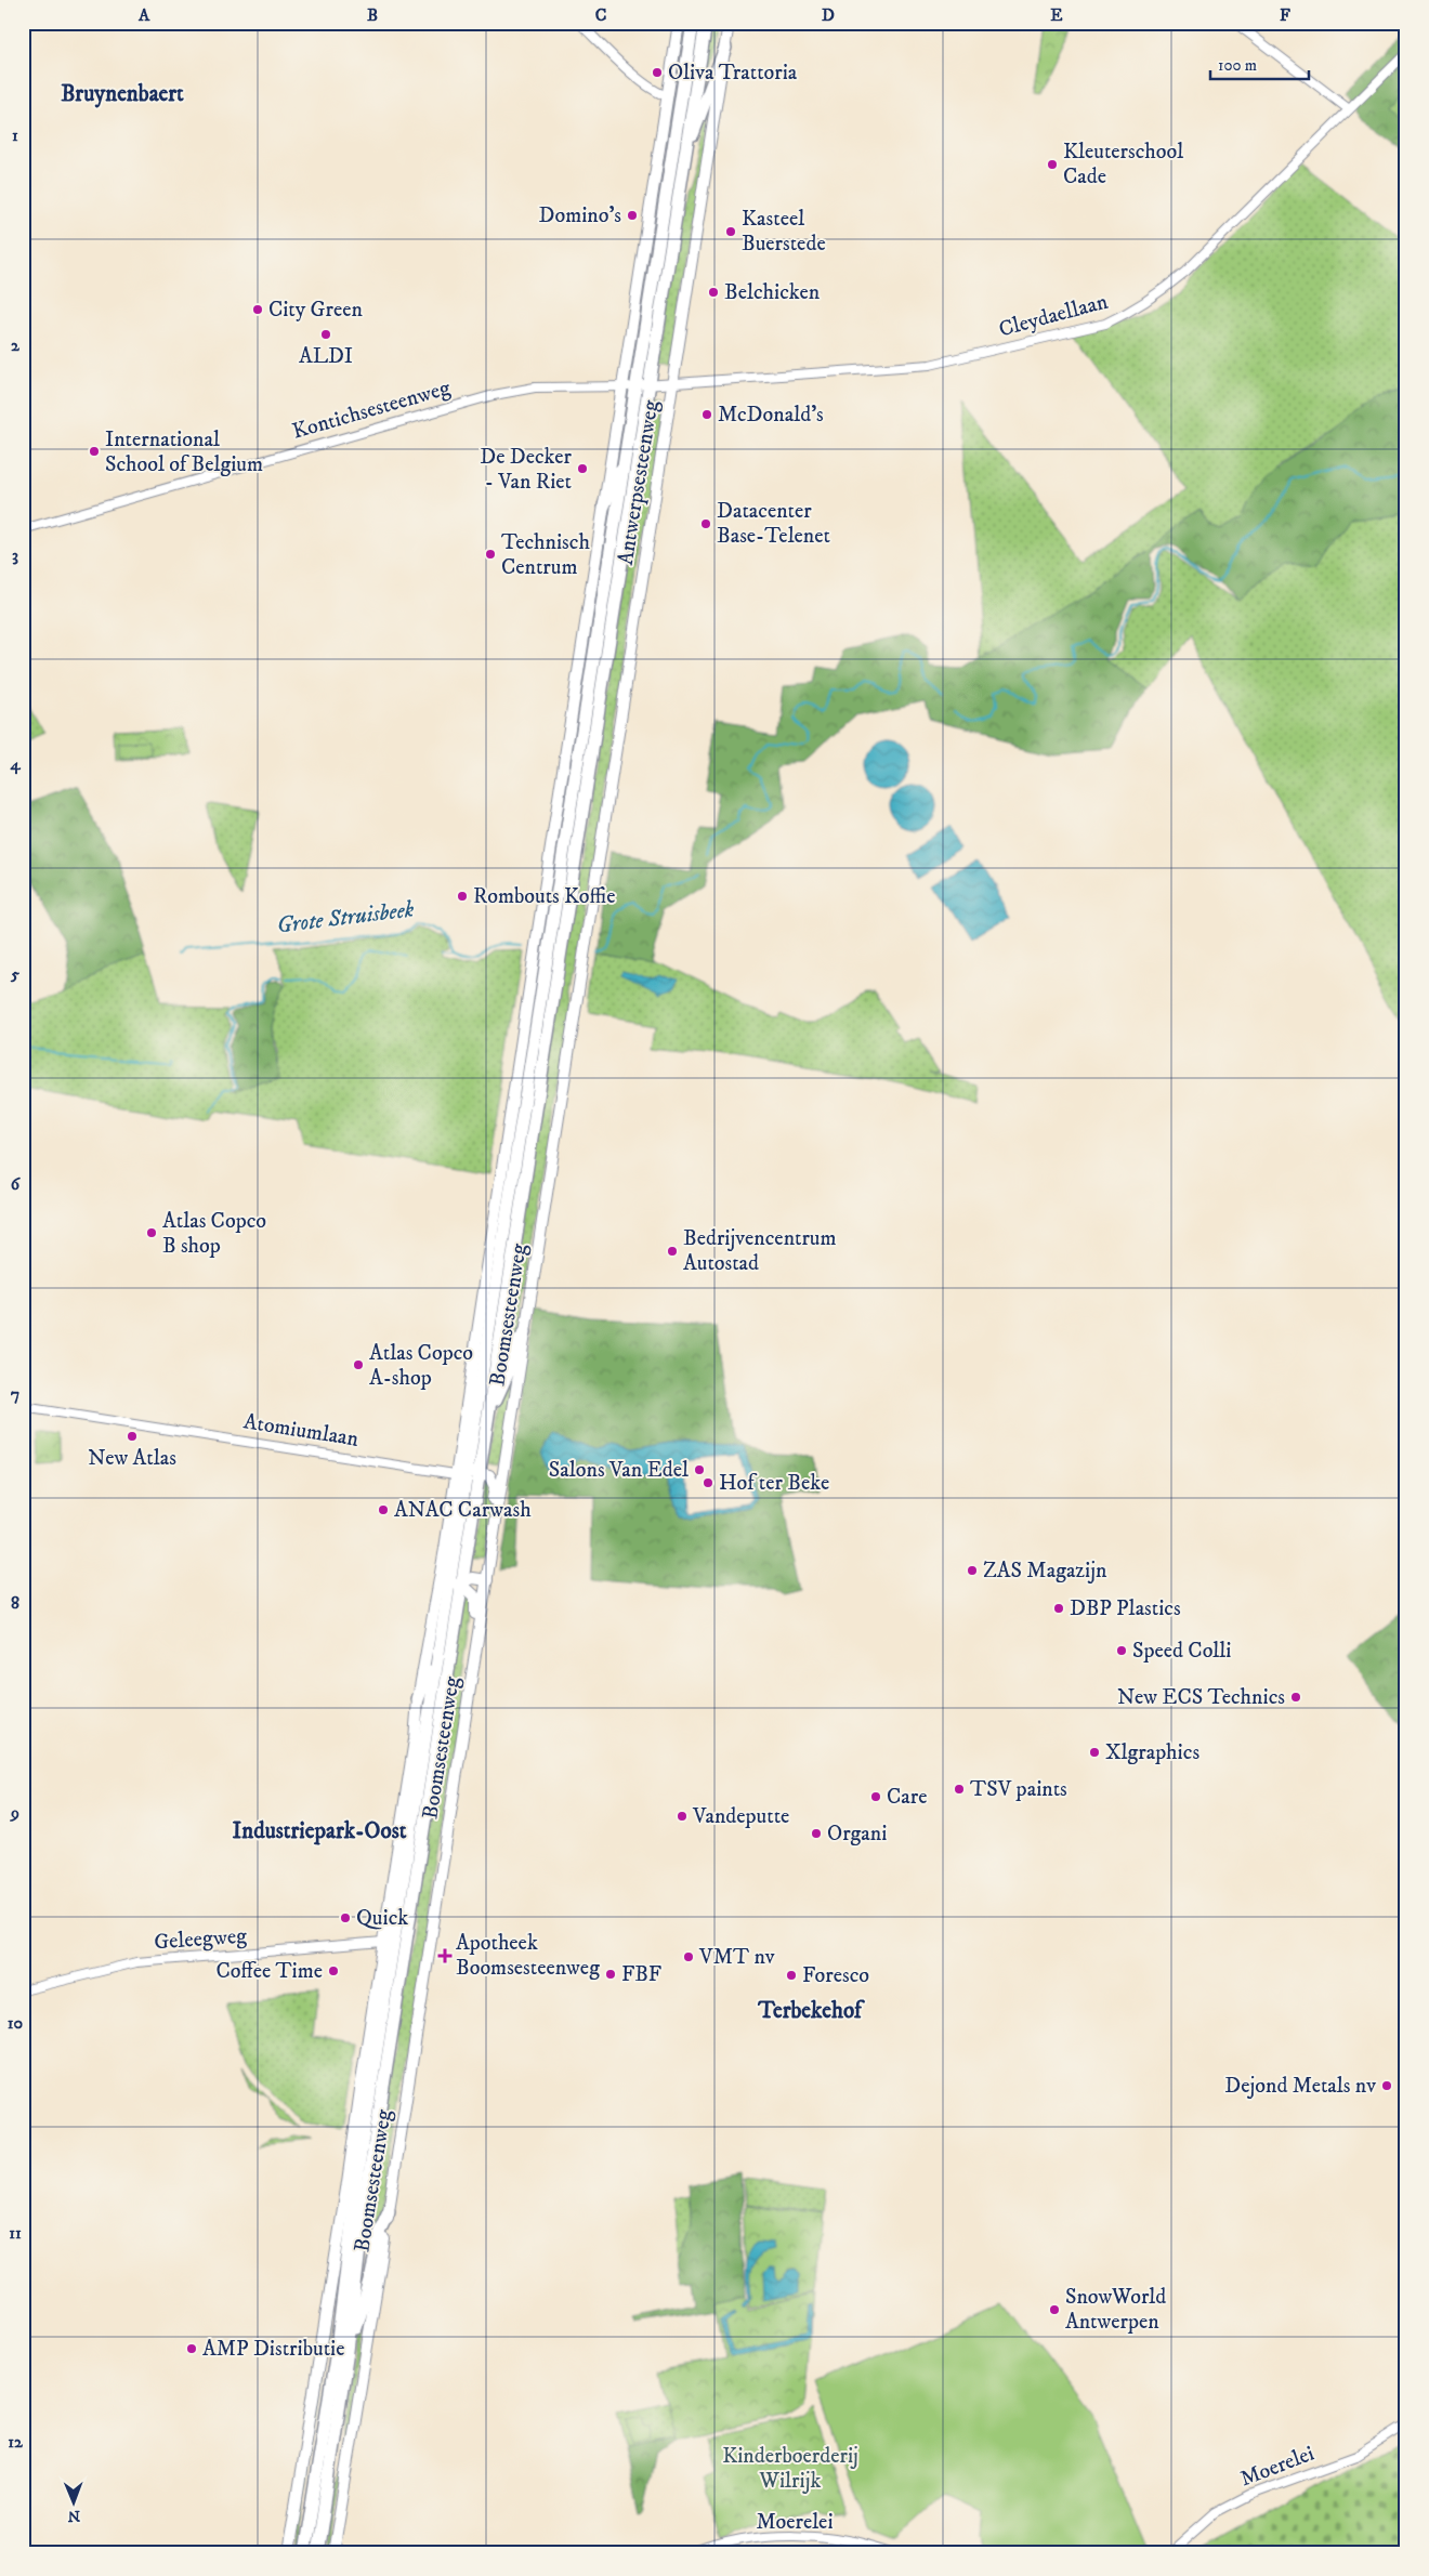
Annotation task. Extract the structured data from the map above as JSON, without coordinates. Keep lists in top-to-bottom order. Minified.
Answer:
{"streets":{"main road":["Antwerpsesteenweg","Boomsesteenweg"],"street":["Cleydaellaan","Kontichsesteenweg","Atomiumlaan","Geleegweg","Moerelei"]},"crossings":[["Cleydaellaan","Kontichsesteenweg"],["Cleydaellaan","Antwerpsesteenweg"],["Kontichsesteenweg","Antwerpsesteenweg"],["Antwerpsesteenweg","Boomsesteenweg"],["Boomsesteenweg","Atomiumlaan"],["Boomsesteenweg","Geleegweg"]],"districts":["Bruynenbaert","Industriepark-Oost","Terbekehof"],"water":["Grote Struisbeek"],"parks":["Kinderboerderij Wilrijk"],"places":{"other":["Oliva Trattoria","Kleuterschool Cade","Domino's","Kasteel Buerstede","Belchicken","City Green","ALDI","McDonald's","International School of Belgium","De Decker - Van Riet","Datacenter Base-Telenet","Technisch Centrum","Rombouts Koffie","Atlas Copco B shop","Bedrijvencentrum Autostad","Atlas Copco A-shop","New Atlas","Salons Van Edel","Hof ter Beke","ANAC Carwash","ZAS Magazijn","DBP Plastics","Speed Colli","New ECS Technics","Xlgraphics","TSV paints","Care","Vandeputte","Organi","Quick","VMT nv","Coffee Time","FBF","Foresco","Dejond Metals nv","SnowWorld Antwerpen","AMP Distributie"],"health":["Apotheek Boomsesteenweg"]},"scale_bar":"100 m","north":"bottom","grid":{"columns":["A","B","C","D","E","F"],"rows":["1","2","3","4","5","6","7","8","9","10","11","12"]}}
